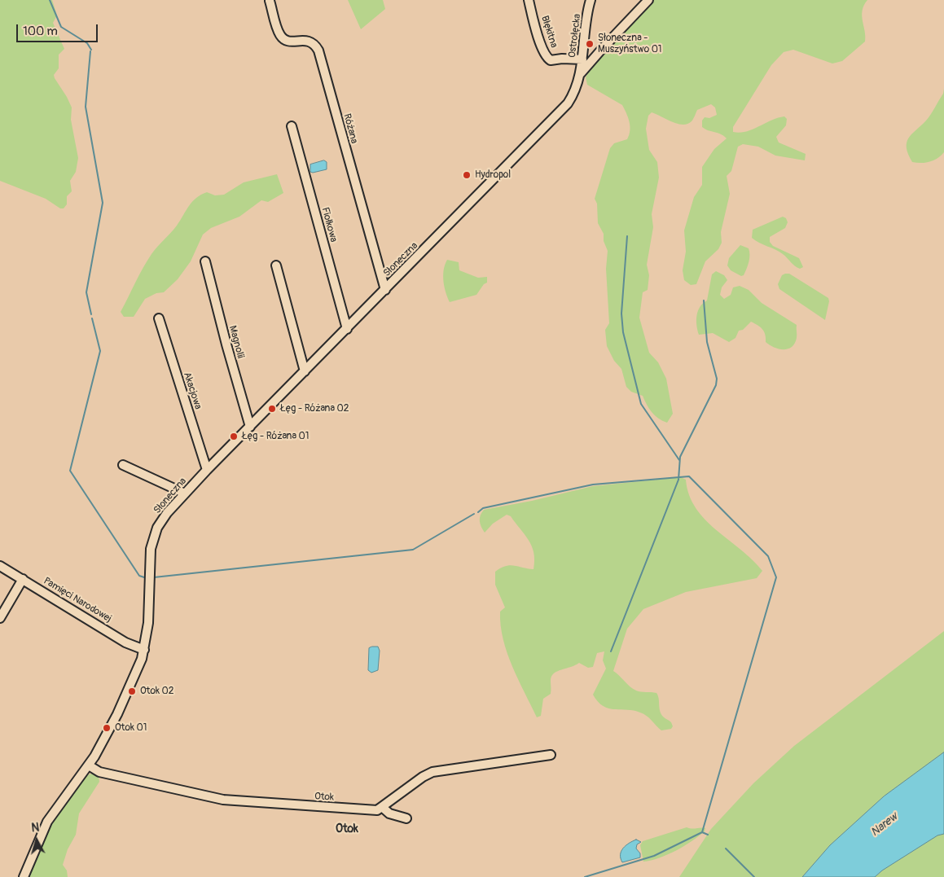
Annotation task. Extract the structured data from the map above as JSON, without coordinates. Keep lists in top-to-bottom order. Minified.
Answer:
{"streets":{"street":["Błękitna","Ostrołęcka","Różana","Fiołkowa","Słoneczna","Magnolii","Akacjowa","Pamięci Narodowej","Otok"]},"crossings":[["Błękitna","Ostrołęcka"],["Ostrołęcka","Słoneczna"],["Różana","Słoneczna"],["Fiołkowa","Słoneczna"],["Słoneczna","Magnolii"],["Słoneczna","Akacjowa"],["Słoneczna","Pamięci Narodowej"],["Słoneczna","Otok"]],"districts":["Otok"],"water":["Narew"],"places":["Słoneczna - Muszyństwo 01","Hydropol","Łęg - Różana 02","Łęg - Różana 01","Otok 02","Otok 01"],"scale_bar":"100 m","north":"top"}
